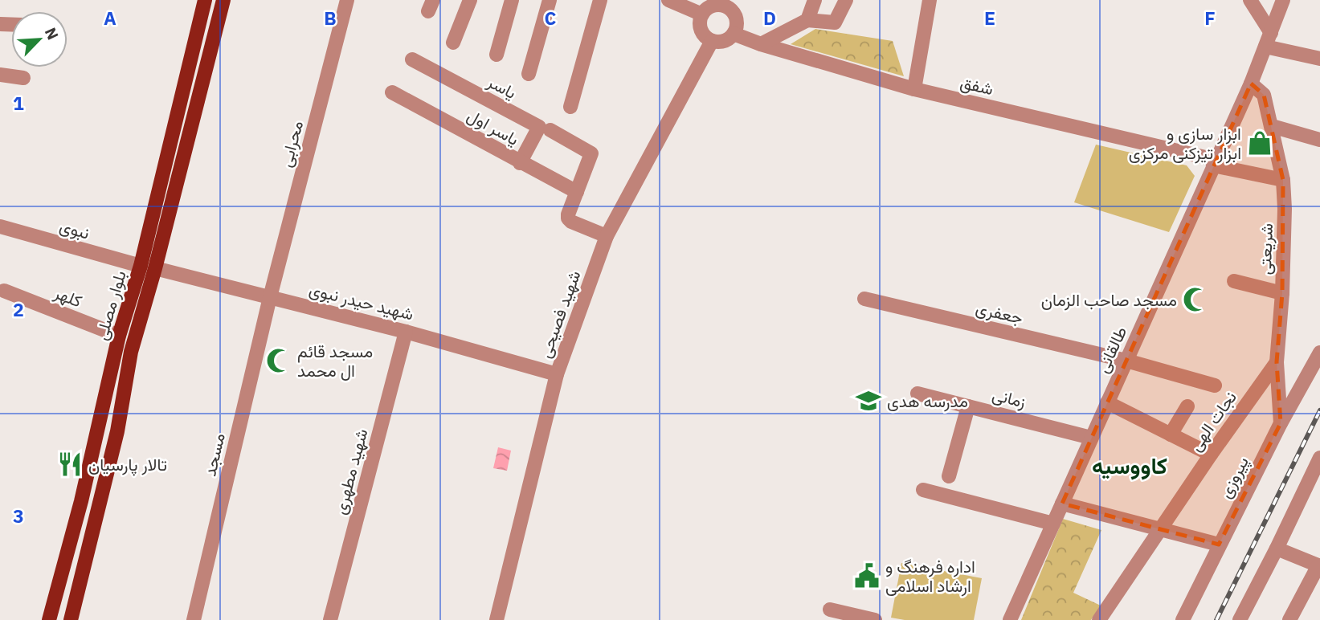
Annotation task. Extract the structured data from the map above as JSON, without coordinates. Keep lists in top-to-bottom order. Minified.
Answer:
{"streets":{"main road":["بلوار مصلی"],"street":["شفق","یاسر","یاسر اول","محرابی","نبوی","شریعتی","کلهر","شهید حیدر نبوی","جعفری","شهید فصیحی","طالقانی","زمانی","نجات الهی","مسجد","شهید مطهری","پیروزی"]},"crossings":[["شفق","شریعتی"],["شفق","شهید فصیحی"],["شفق","طالقانی"],["یاسر","یاسر اول"],["محرابی","شهید حیدر نبوی"],["محرابی","مسجد"],["نبوی","بلوار مصلی"],["شریعتی","طالقانی"],["شریعتی","نجات الهی"],["شریعتی","پیروزی"],["کلهر","بلوار مصلی"],["شهید حیدر نبوی","بلوار مصلی"],["شهید حیدر نبوی","شهید فصیحی"],["شهید حیدر نبوی","مسجد"],["شهید حیدر نبوی","شهید مطهری"],["جعفری","طالقانی"],["طالقانی","زمانی"]],"districts":["کاووسیه"],"places":{"shop":["ابزار سازی و ابزار تیزکنی مرکزی"],"mosque":["مسجد صاحب الزمان","مسجد قائم ال محمد"],"school or university":["مدرسه هدی"],"restaurant":["تالار پارسیان"],"public building":["اداره فرهنگ و ارشاد اسلامی"]},"north":"top right","grid":{"columns":["A","B","C","D","E","F"],"rows":["1","2","3"]}}
